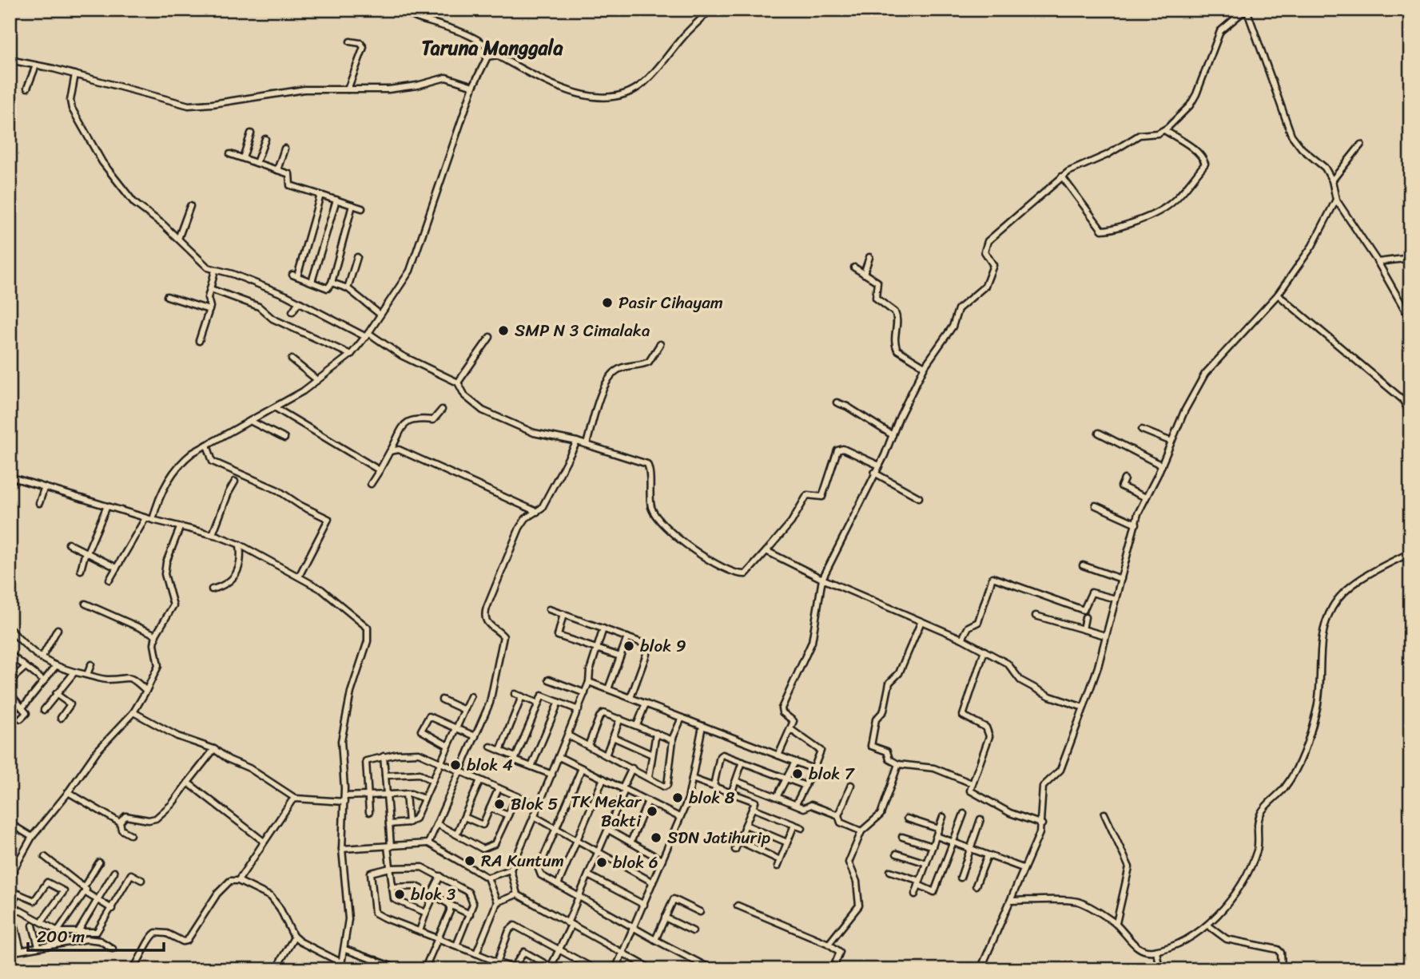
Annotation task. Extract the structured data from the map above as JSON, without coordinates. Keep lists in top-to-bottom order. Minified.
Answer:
{"districts":["Taruna Manggala"],"places":["Pasir Cihayam","SMP N 3 Cimalaka","blok 9","blok 4","blok 7","blok 8","Blok 5","TK Mekar Bakti","SDN Jatihurip","RA Kuntum","blok 6","blok 3"],"scale_bar":"200 m"}
